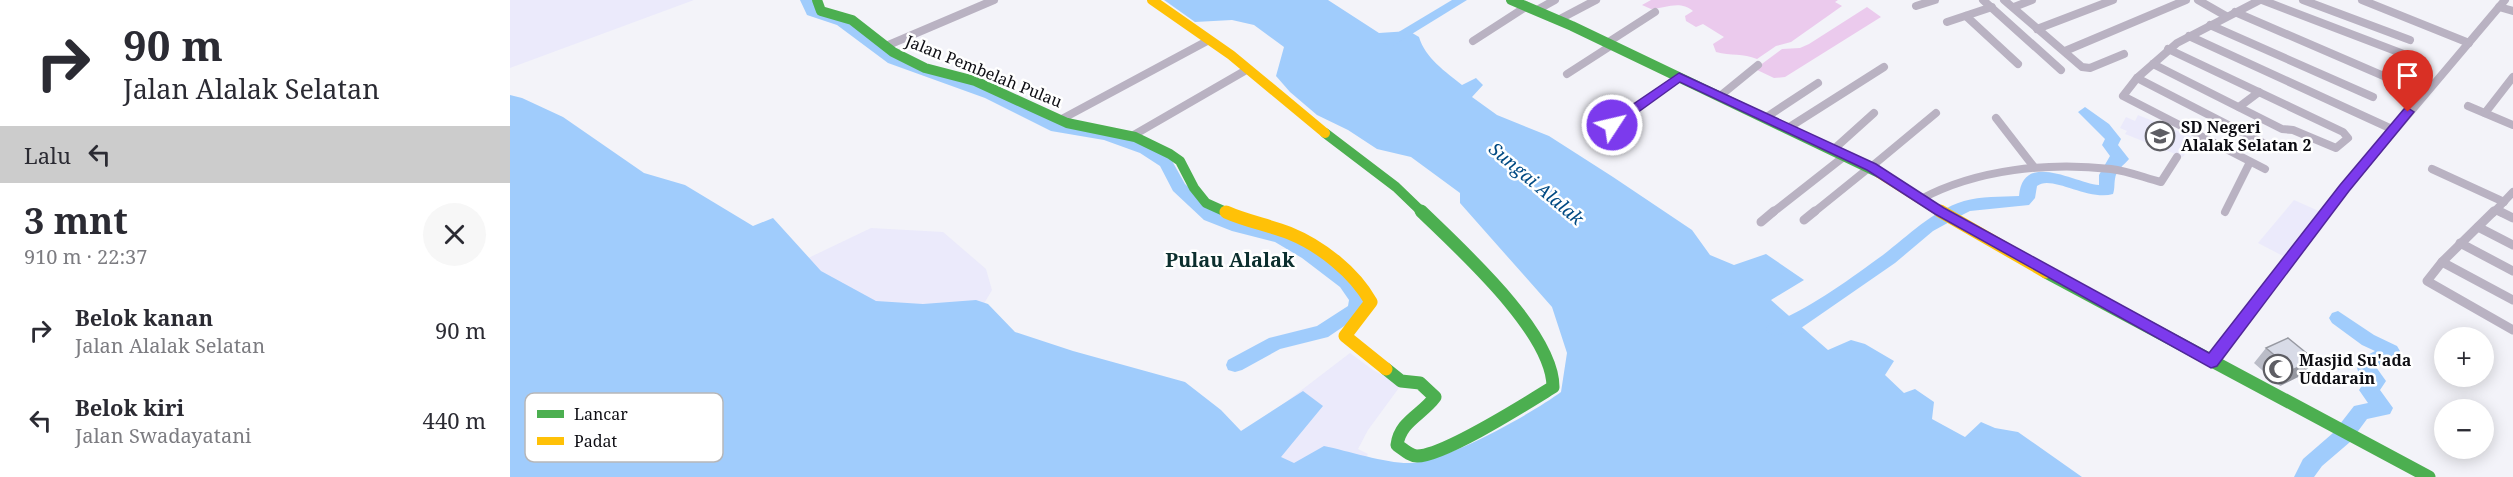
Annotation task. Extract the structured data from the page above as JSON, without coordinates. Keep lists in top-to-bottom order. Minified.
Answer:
{"streets":{"street":["Jalan Pembelah Pulau"]},"districts":["Pulau Alalak"],"water":["Sungai Alalak"],"places":{"school or university":["SD Negeri Alalak Selatan 2"],"mosque":["Masjid Su'ada Uddarain"]},"legend":["Lancar","Padat"],"page":{"turn":["90 m","Jalan Alalak Selatan"],"then":"Lalu","heading":["3 mnt","910 m · 22:37"],"list":[{"name":"Belok kanan","note":"Jalan Alalak Selatan","value":"90 m"},{"name":"Belok kiri","note":"Jalan Swadayatani","value":"440 m"}],"map_buttons":["+","−"]}}
